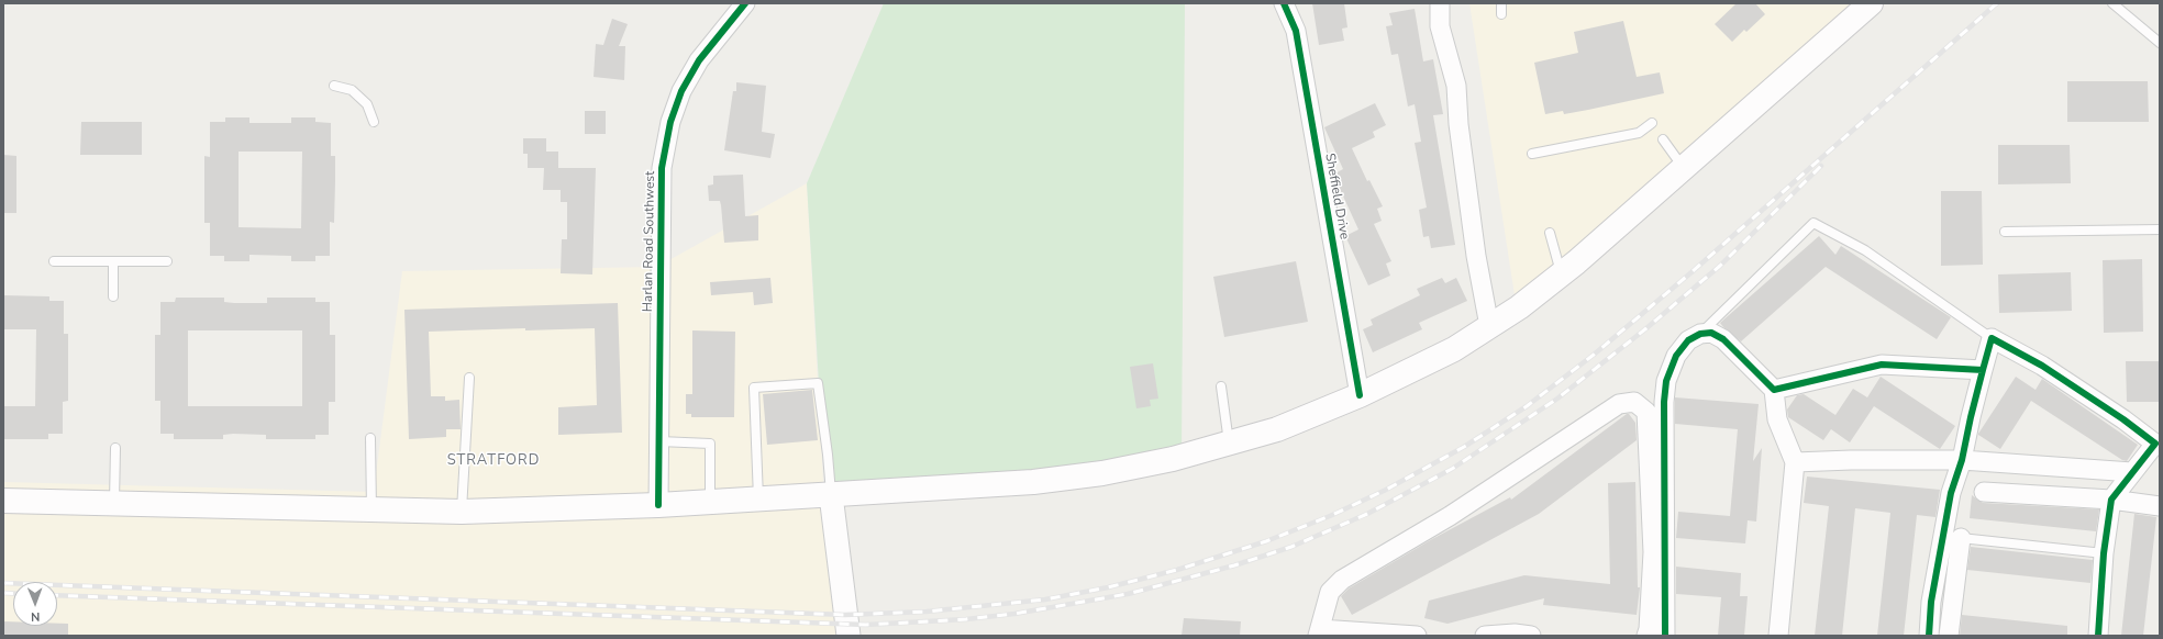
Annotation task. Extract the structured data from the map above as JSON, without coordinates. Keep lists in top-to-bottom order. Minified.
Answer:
{"streets":{"street":["Sheffield Drive","Harlan Road Southwest"]},"districts":["STRATFORD"],"north":"bottom"}
